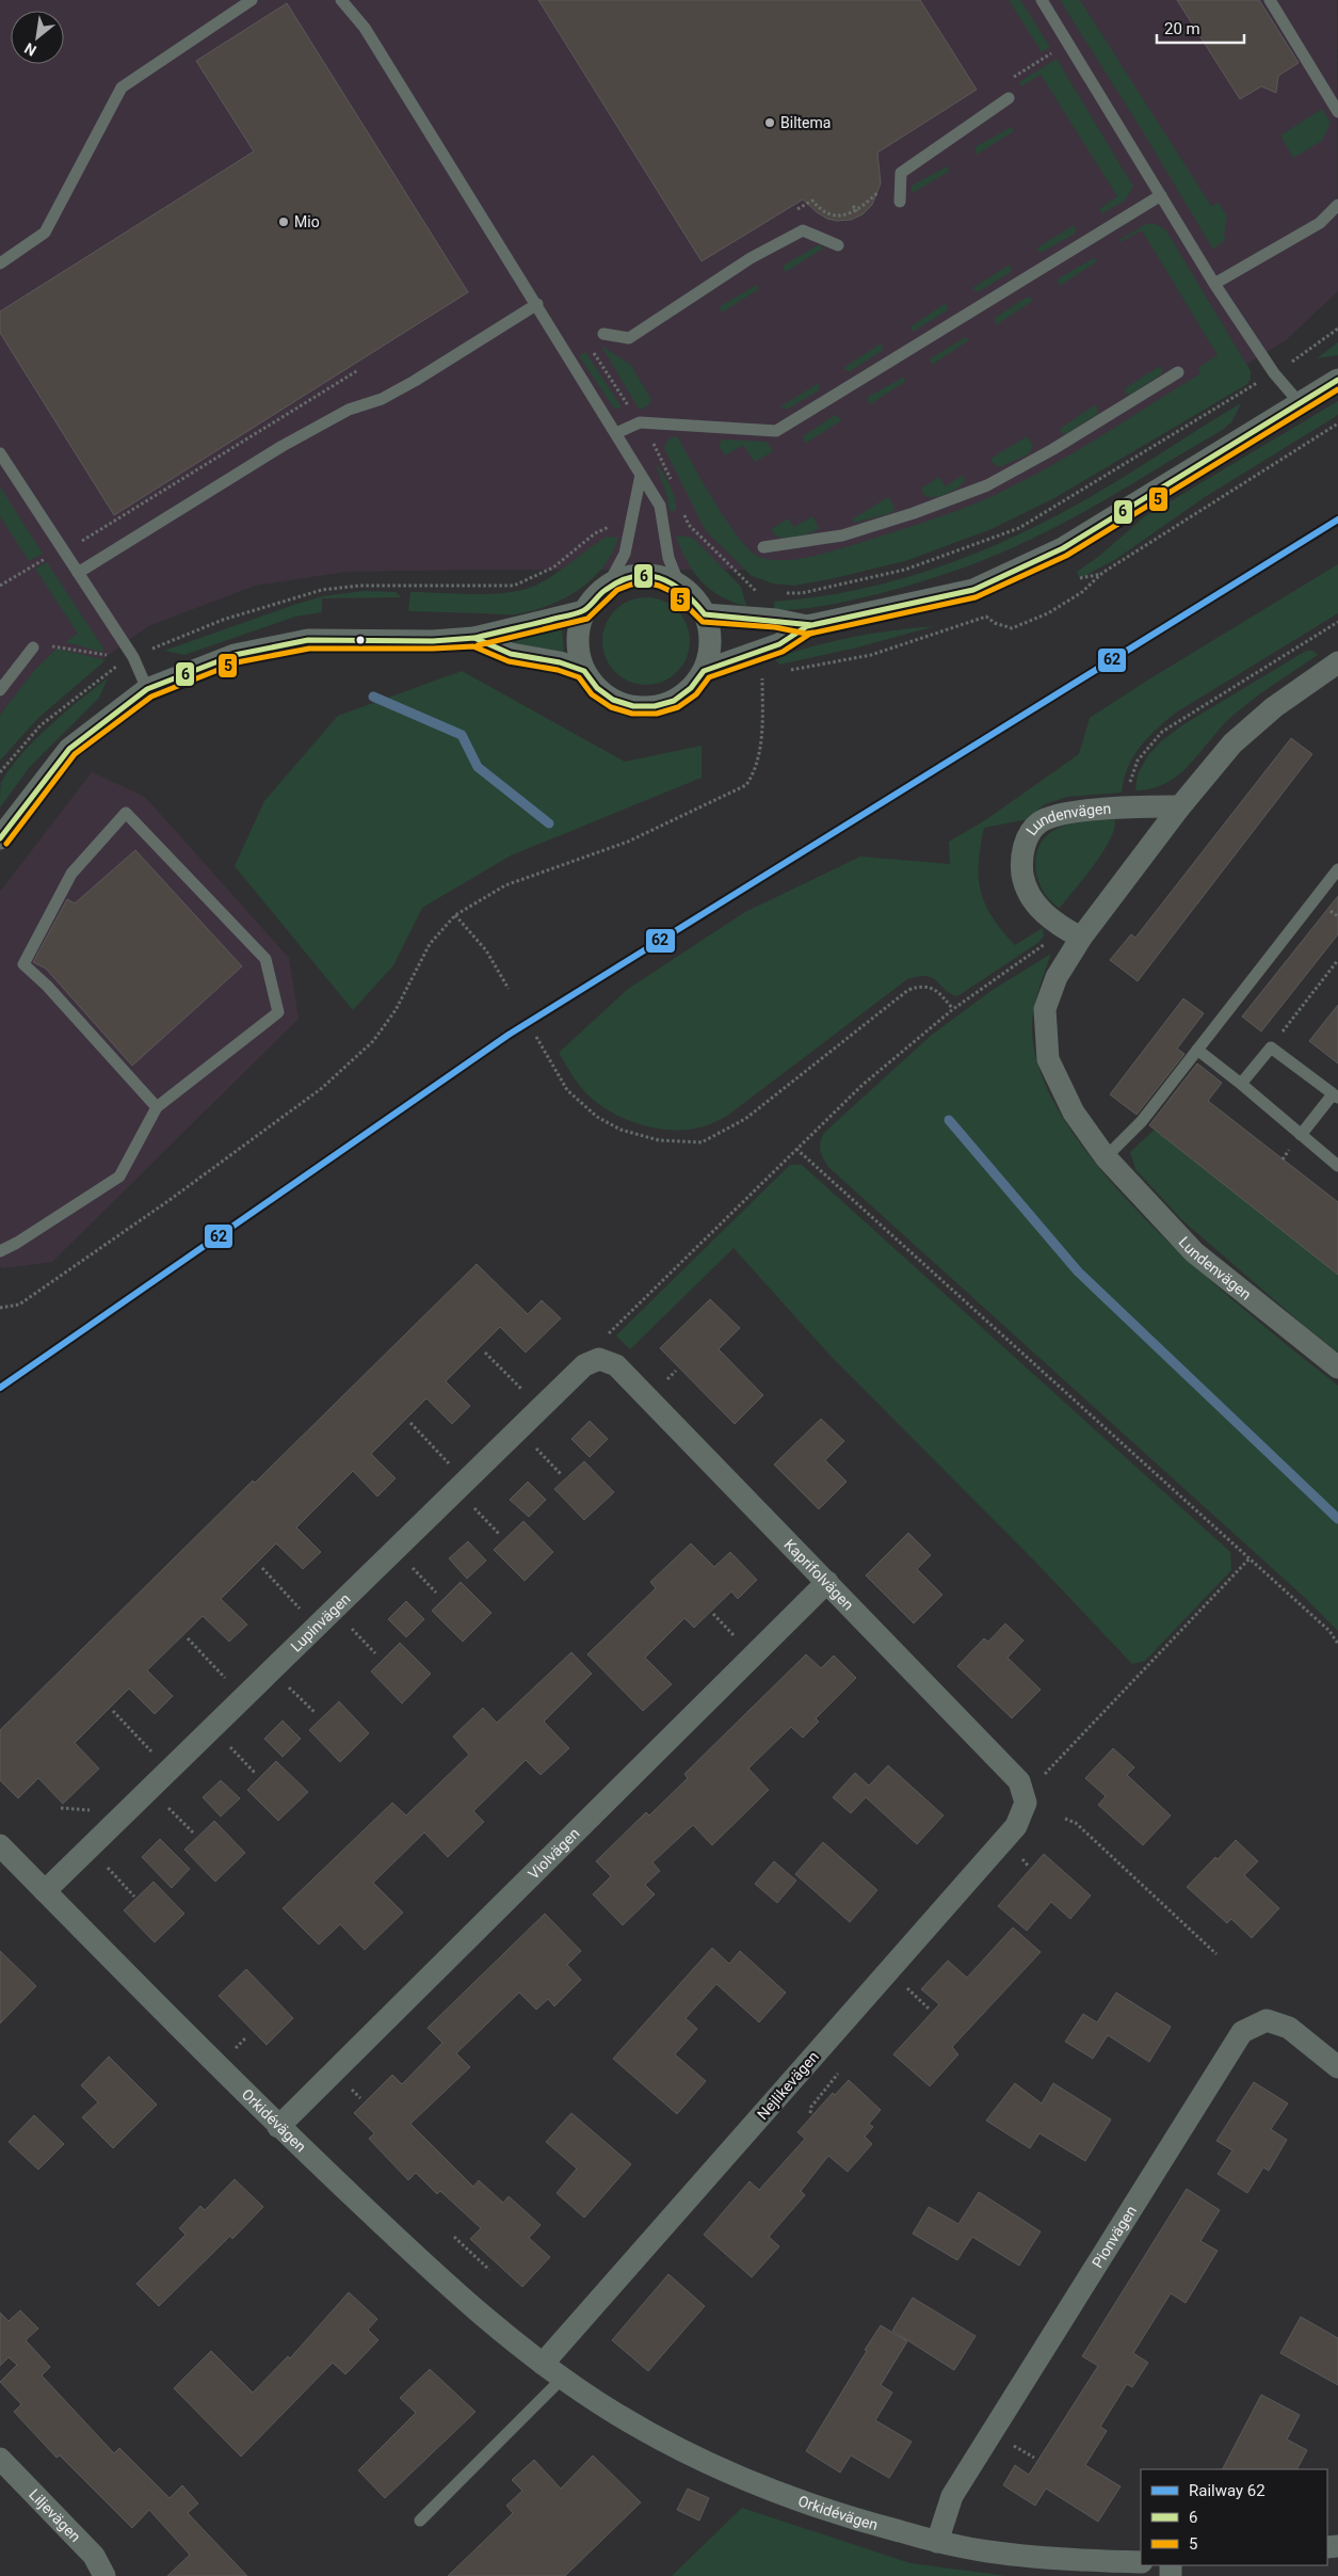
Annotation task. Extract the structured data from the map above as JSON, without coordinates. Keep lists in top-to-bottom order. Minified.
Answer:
{"streets":{"street":["Lundenvägen","Kaprifolvägen","Lupinvägen","Violvägen","Nejlikevägen","Orkidévägen","Pionvägen","Liljevägen"]},"crossings":[["Kaprifolvägen","Lupinvägen"],["Kaprifolvägen","Violvägen"],["Kaprifolvägen","Nejlikevägen"],["Lupinvägen","Orkidévägen"],["Violvägen","Orkidévägen"],["Nejlikevägen","Orkidévägen"],["Orkidévägen","Pionvägen"]],"places":["Biltema","Mio"],"lines":["transit line 6","transit line 5","rail line 62"],"legend":["Railway 62","6","5"],"scale_bar":"20 m","north":"bottom left"}
